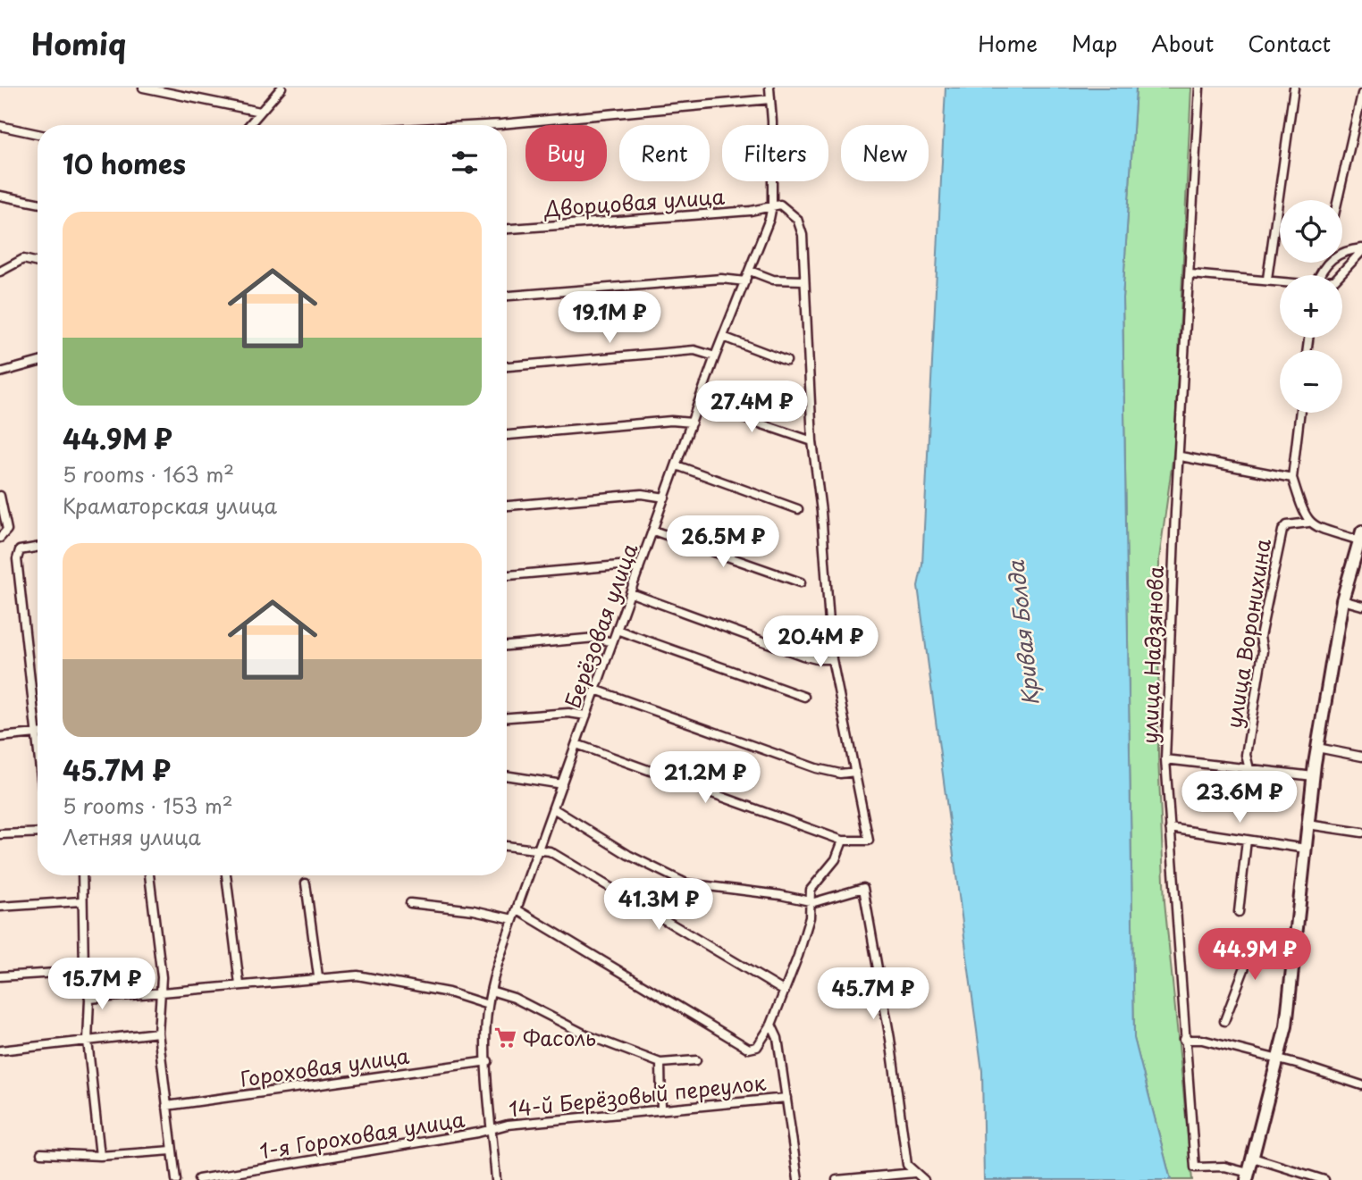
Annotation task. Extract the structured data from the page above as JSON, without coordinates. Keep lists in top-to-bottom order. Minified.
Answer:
{"streets":{"street":["Дворцовая улица","Берёзовая улица","улица Воронихина","улица Надзянова","Гороховая улица","14-й Берёзовый переулок","1-я Гороховая улица"]},"crossings":[["Дворцовая улица","Берёзовая улица"],["Берёзовая улица","Гороховая улица"],["Берёзовая улица","14-й Берёзовый переулок"],["Берёзовая улица","1-я Гороховая улица"],["14-й Берёзовый переулок","1-я Гороховая улица"]],"water":["Кривая Болда"],"places":{"supermarket":["Фасоль"]},"page":{"header":"Homiq","nav":["Home","Map","About","Contact"],"chip":["Buy","Rent","Filters","New"],"heading":"10 homes","map_buttons":["+","−"],"list":[{"name":"44.9M ₽","note":"5 rooms · 163 m² · Краматорская улица"},{"name":"45.7M ₽","note":"5 rooms · 153 m² · Летняя улица"}],"price":["19.1M ₽","27.4M ₽","26.5M ₽","20.4M ₽","21.2M ₽","23.6M ₽","41.3M ₽","44.9M ₽","15.7M ₽","45.7M ₽"]}}
